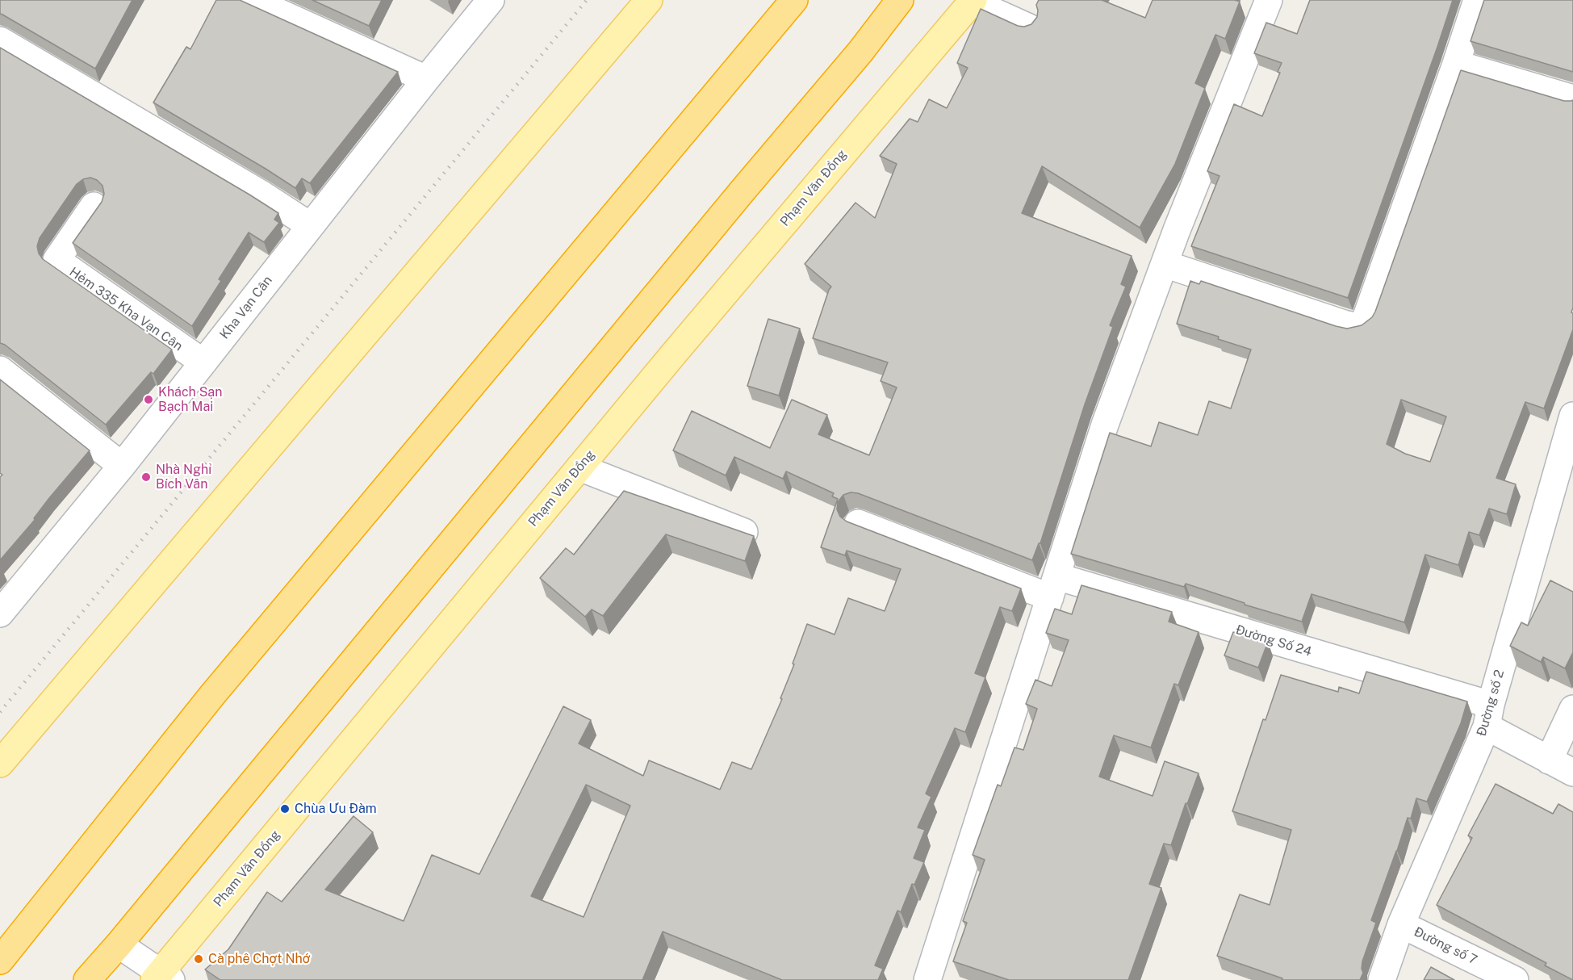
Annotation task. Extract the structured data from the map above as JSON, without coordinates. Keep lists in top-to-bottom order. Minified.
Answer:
{"streets":{"main road":["Phạm Văn Đồng"],"street":["Kha Vạn Cân","Hẻm 335 Kha Vạn Cân","Đường Số 24","Đường số 2","Đường số 7"]},"crossings":[["Kha Vạn Cân","Hẻm 335 Kha Vạn Cân"],["Đường Số 24","Đường số 2"],["Đường số 2","Đường số 7"]],"places":["Khách Sạn Bạch Mai","Nhà Nghỉ Bích Vân","Chùa Ưu Đàm","Cà phê Chợt Nhớ"]}
